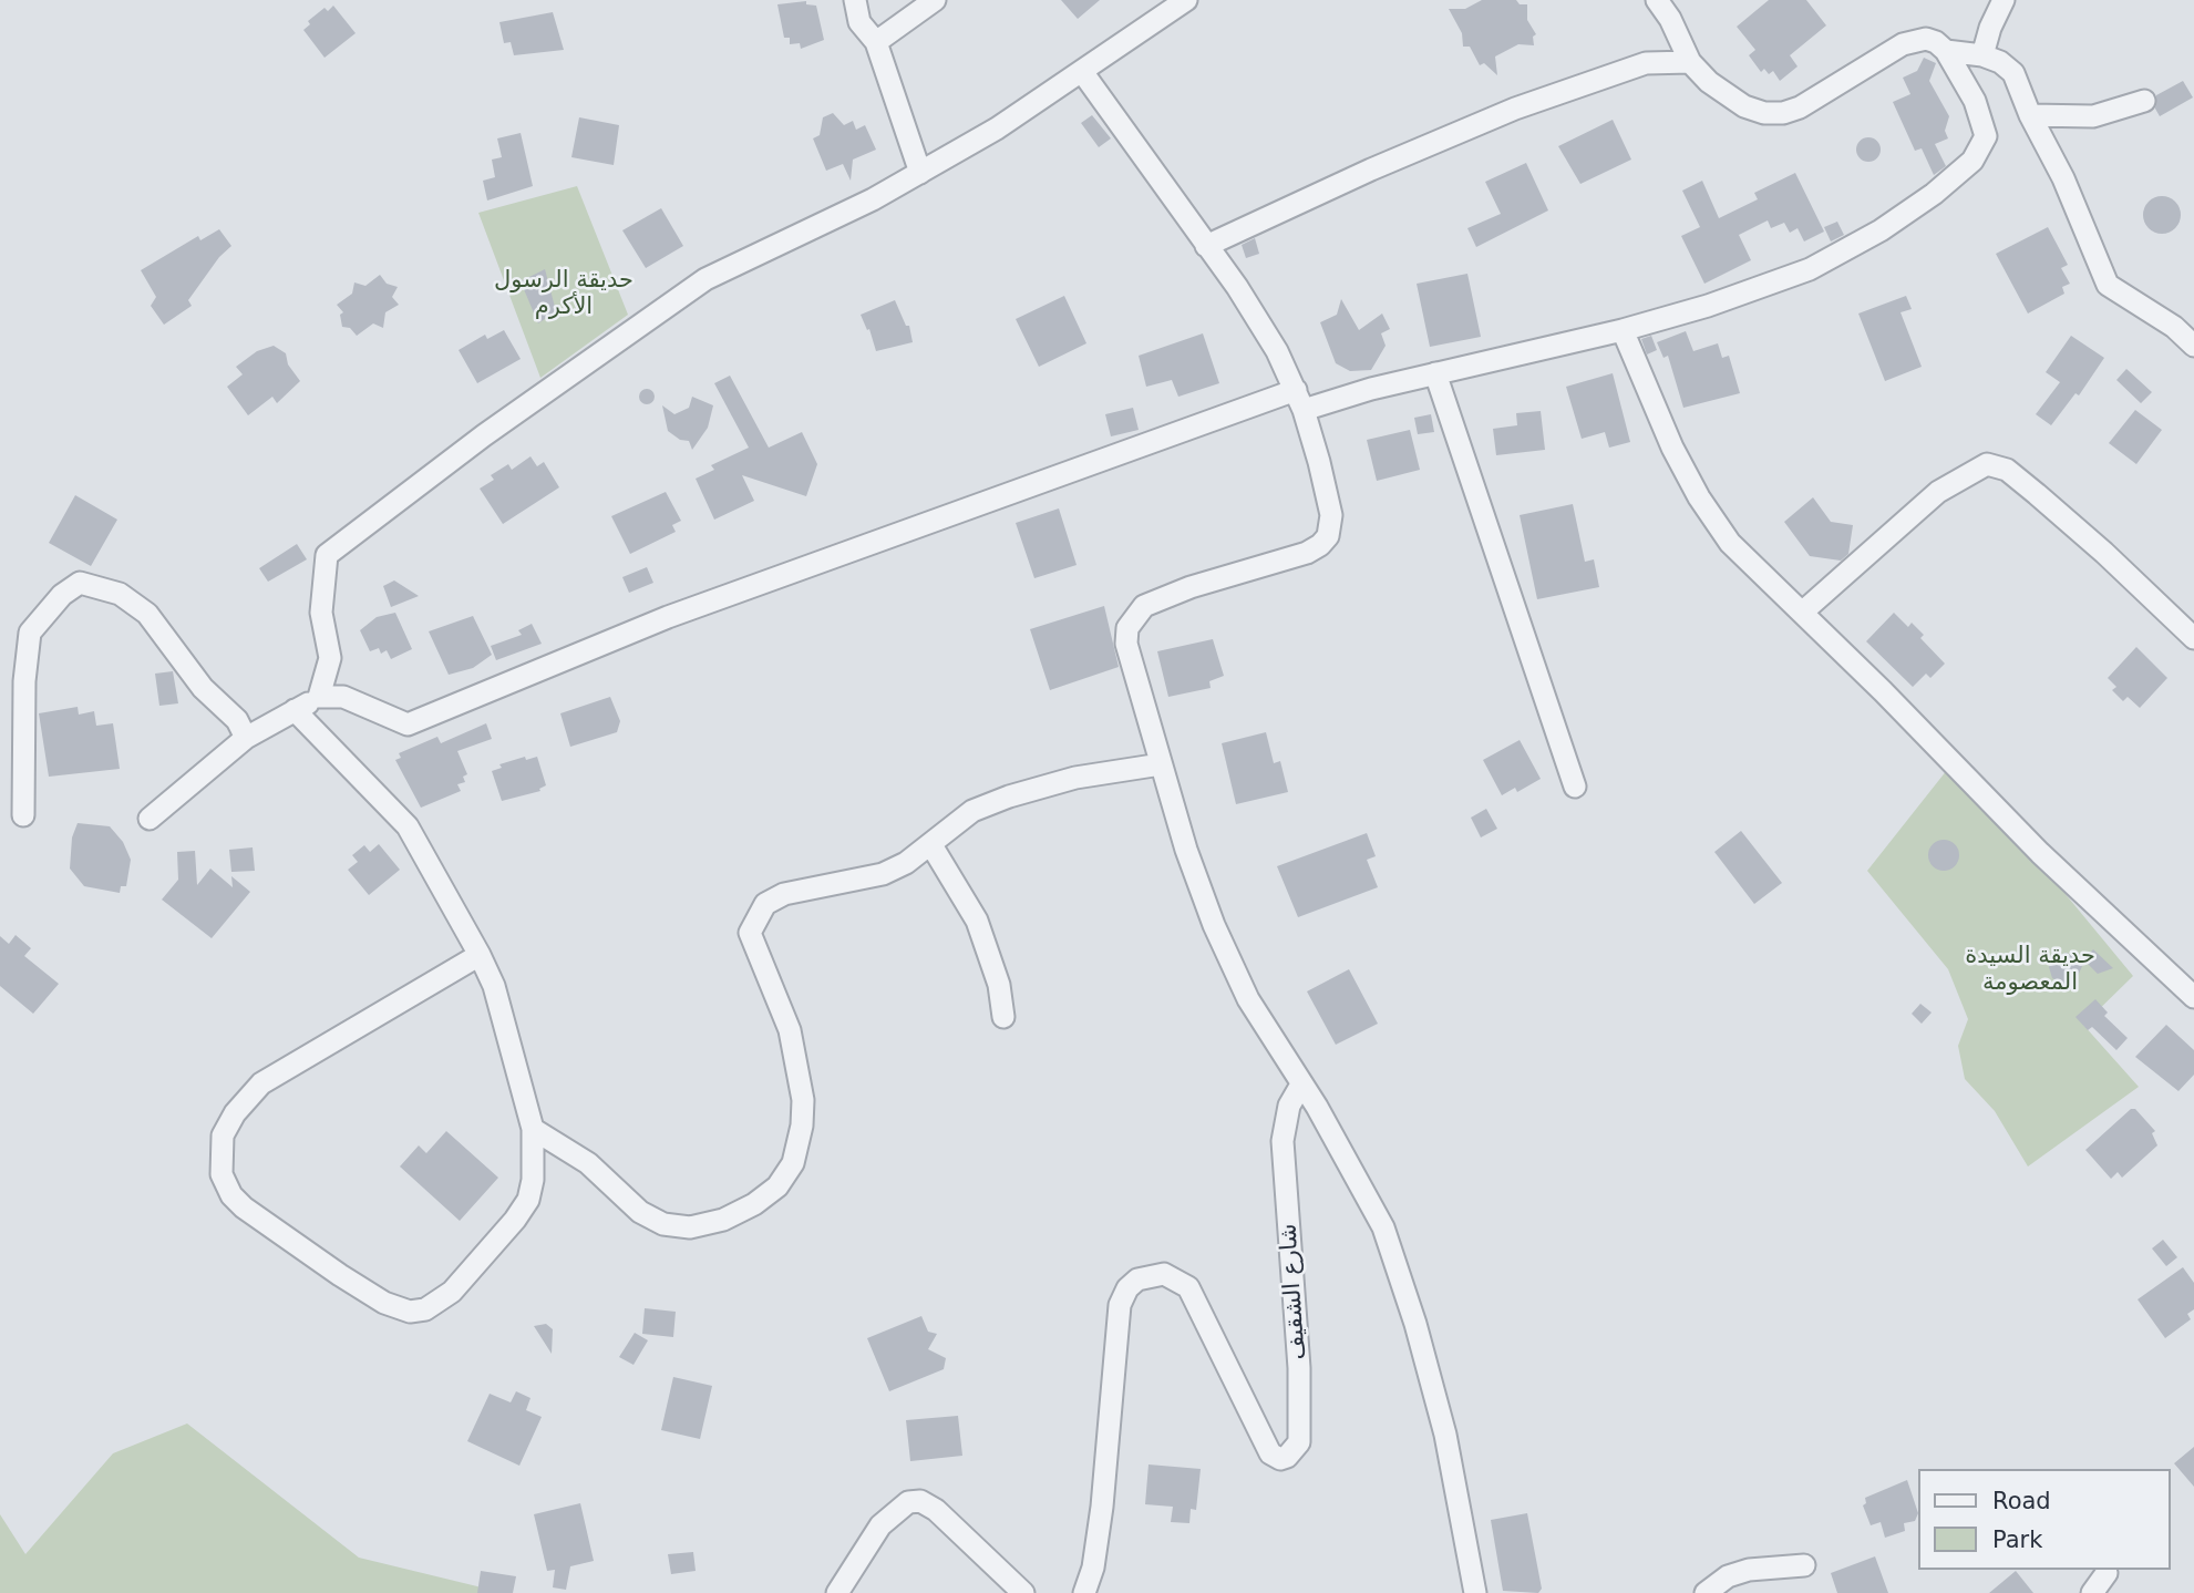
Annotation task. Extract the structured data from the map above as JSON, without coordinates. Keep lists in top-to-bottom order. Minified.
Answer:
{"streets":{"street":["شارع الشقيف"]},"parks":["حديقة الرسول الأكرم","حديقة السيدة المعصومة"],"legend":["Road","Park"]}
